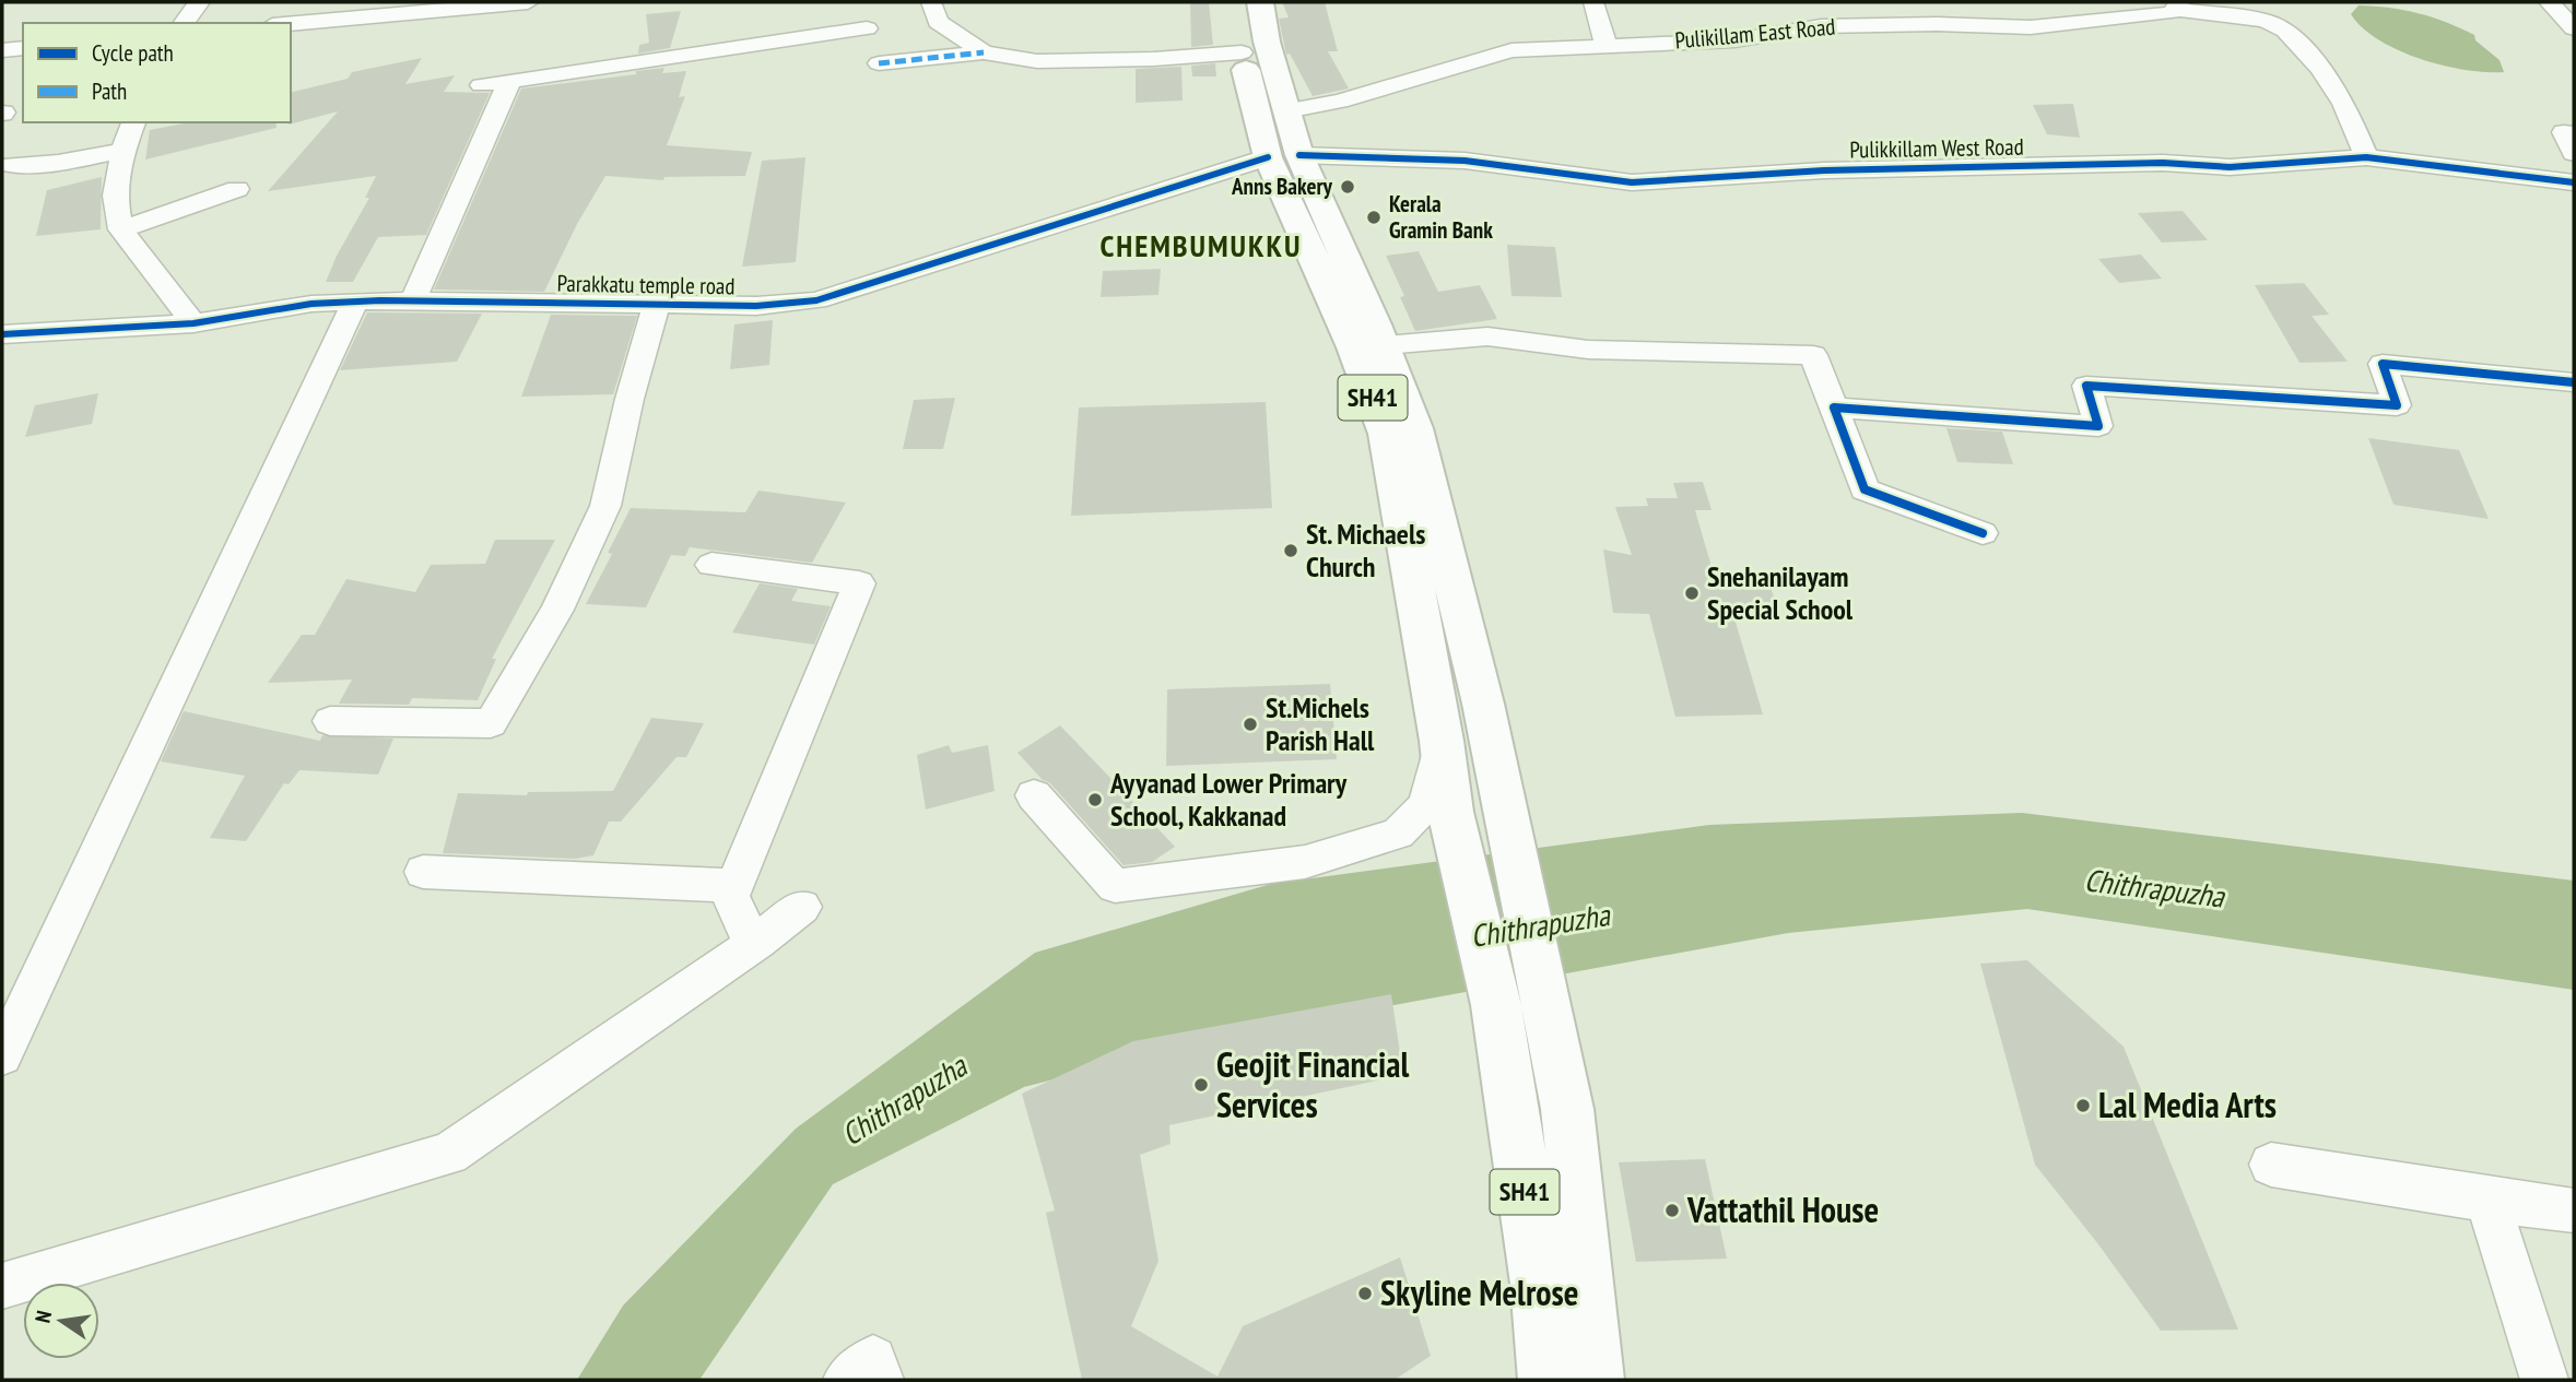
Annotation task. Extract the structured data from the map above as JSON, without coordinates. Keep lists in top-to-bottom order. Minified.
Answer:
{"streets":{"main road":["SH41"],"street":["Pulikillam East Road","Pulikkillam West Road","Parakkatu temple road"]},"crossings":[["Pulikillam East Road","Pulikkillam West Road"],["Pulikkillam West Road","Parakkatu temple road"],["Pulikkillam West Road","SH41"],["Parakkatu temple road","SH41"]],"districts":["CHEMBUMUKKU"],"water":["Chithrapuzha"],"places":["Anns Bakery","Kerala Gramin Bank","St. Michaels Church","Snehanilayam Special School","St.Michels Parish Hall","Ayyanad Lower Primary School, Kakkanad","Geojit Financial Services","Lal Media Arts","Vattathil House","Skyline Melrose"],"legend":["Cycle path","Path"],"north":"left"}
